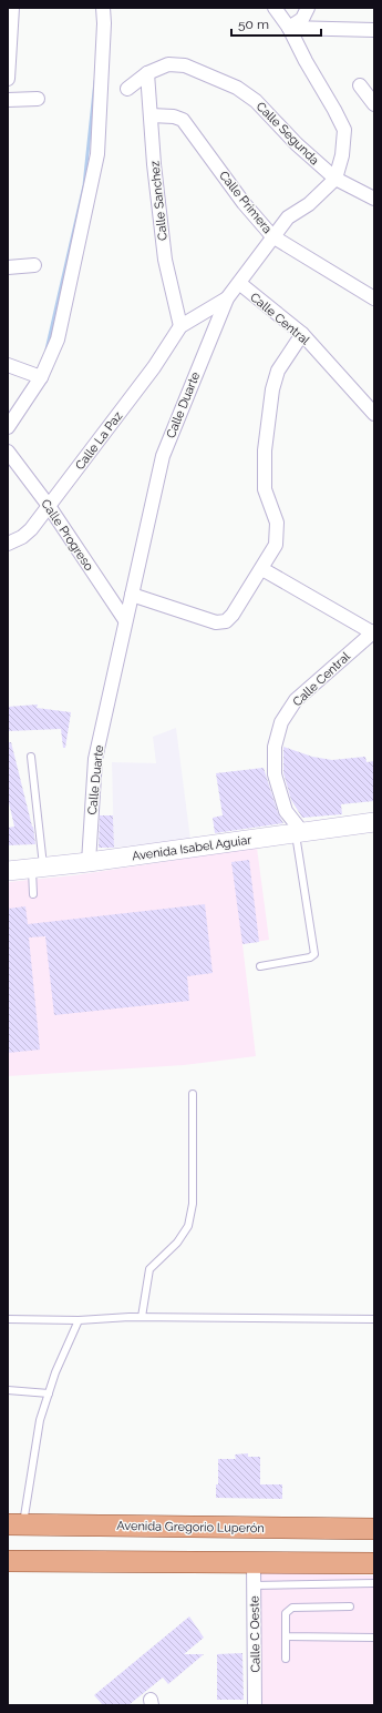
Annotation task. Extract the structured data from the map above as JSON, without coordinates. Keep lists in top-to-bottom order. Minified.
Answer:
{"streets":{"main road":["Avenida Isabel Aguiar","Avenida Gregorio Luperón"],"street":["Calle Segunda","Calle Sanchez","Calle Primera","Calle Central","Calle Duarte","Calle La Paz","Calle Progreso","Calle C Oeste"]},"crossings":[["Calle Segunda","Calle Sanchez"],["Calle Segunda","Calle Duarte"],["Calle Sanchez","Calle Primera"],["Calle Sanchez","Calle La Paz"],["Calle Primera","Calle Duarte"],["Calle Central","Calle Duarte"],["Calle Central","Avenida Isabel Aguiar"],["Calle Duarte","Calle Progreso"],["Calle Duarte","Avenida Isabel Aguiar"],["Calle La Paz","Calle Progreso"]],"scale_bar":"50 m"}
